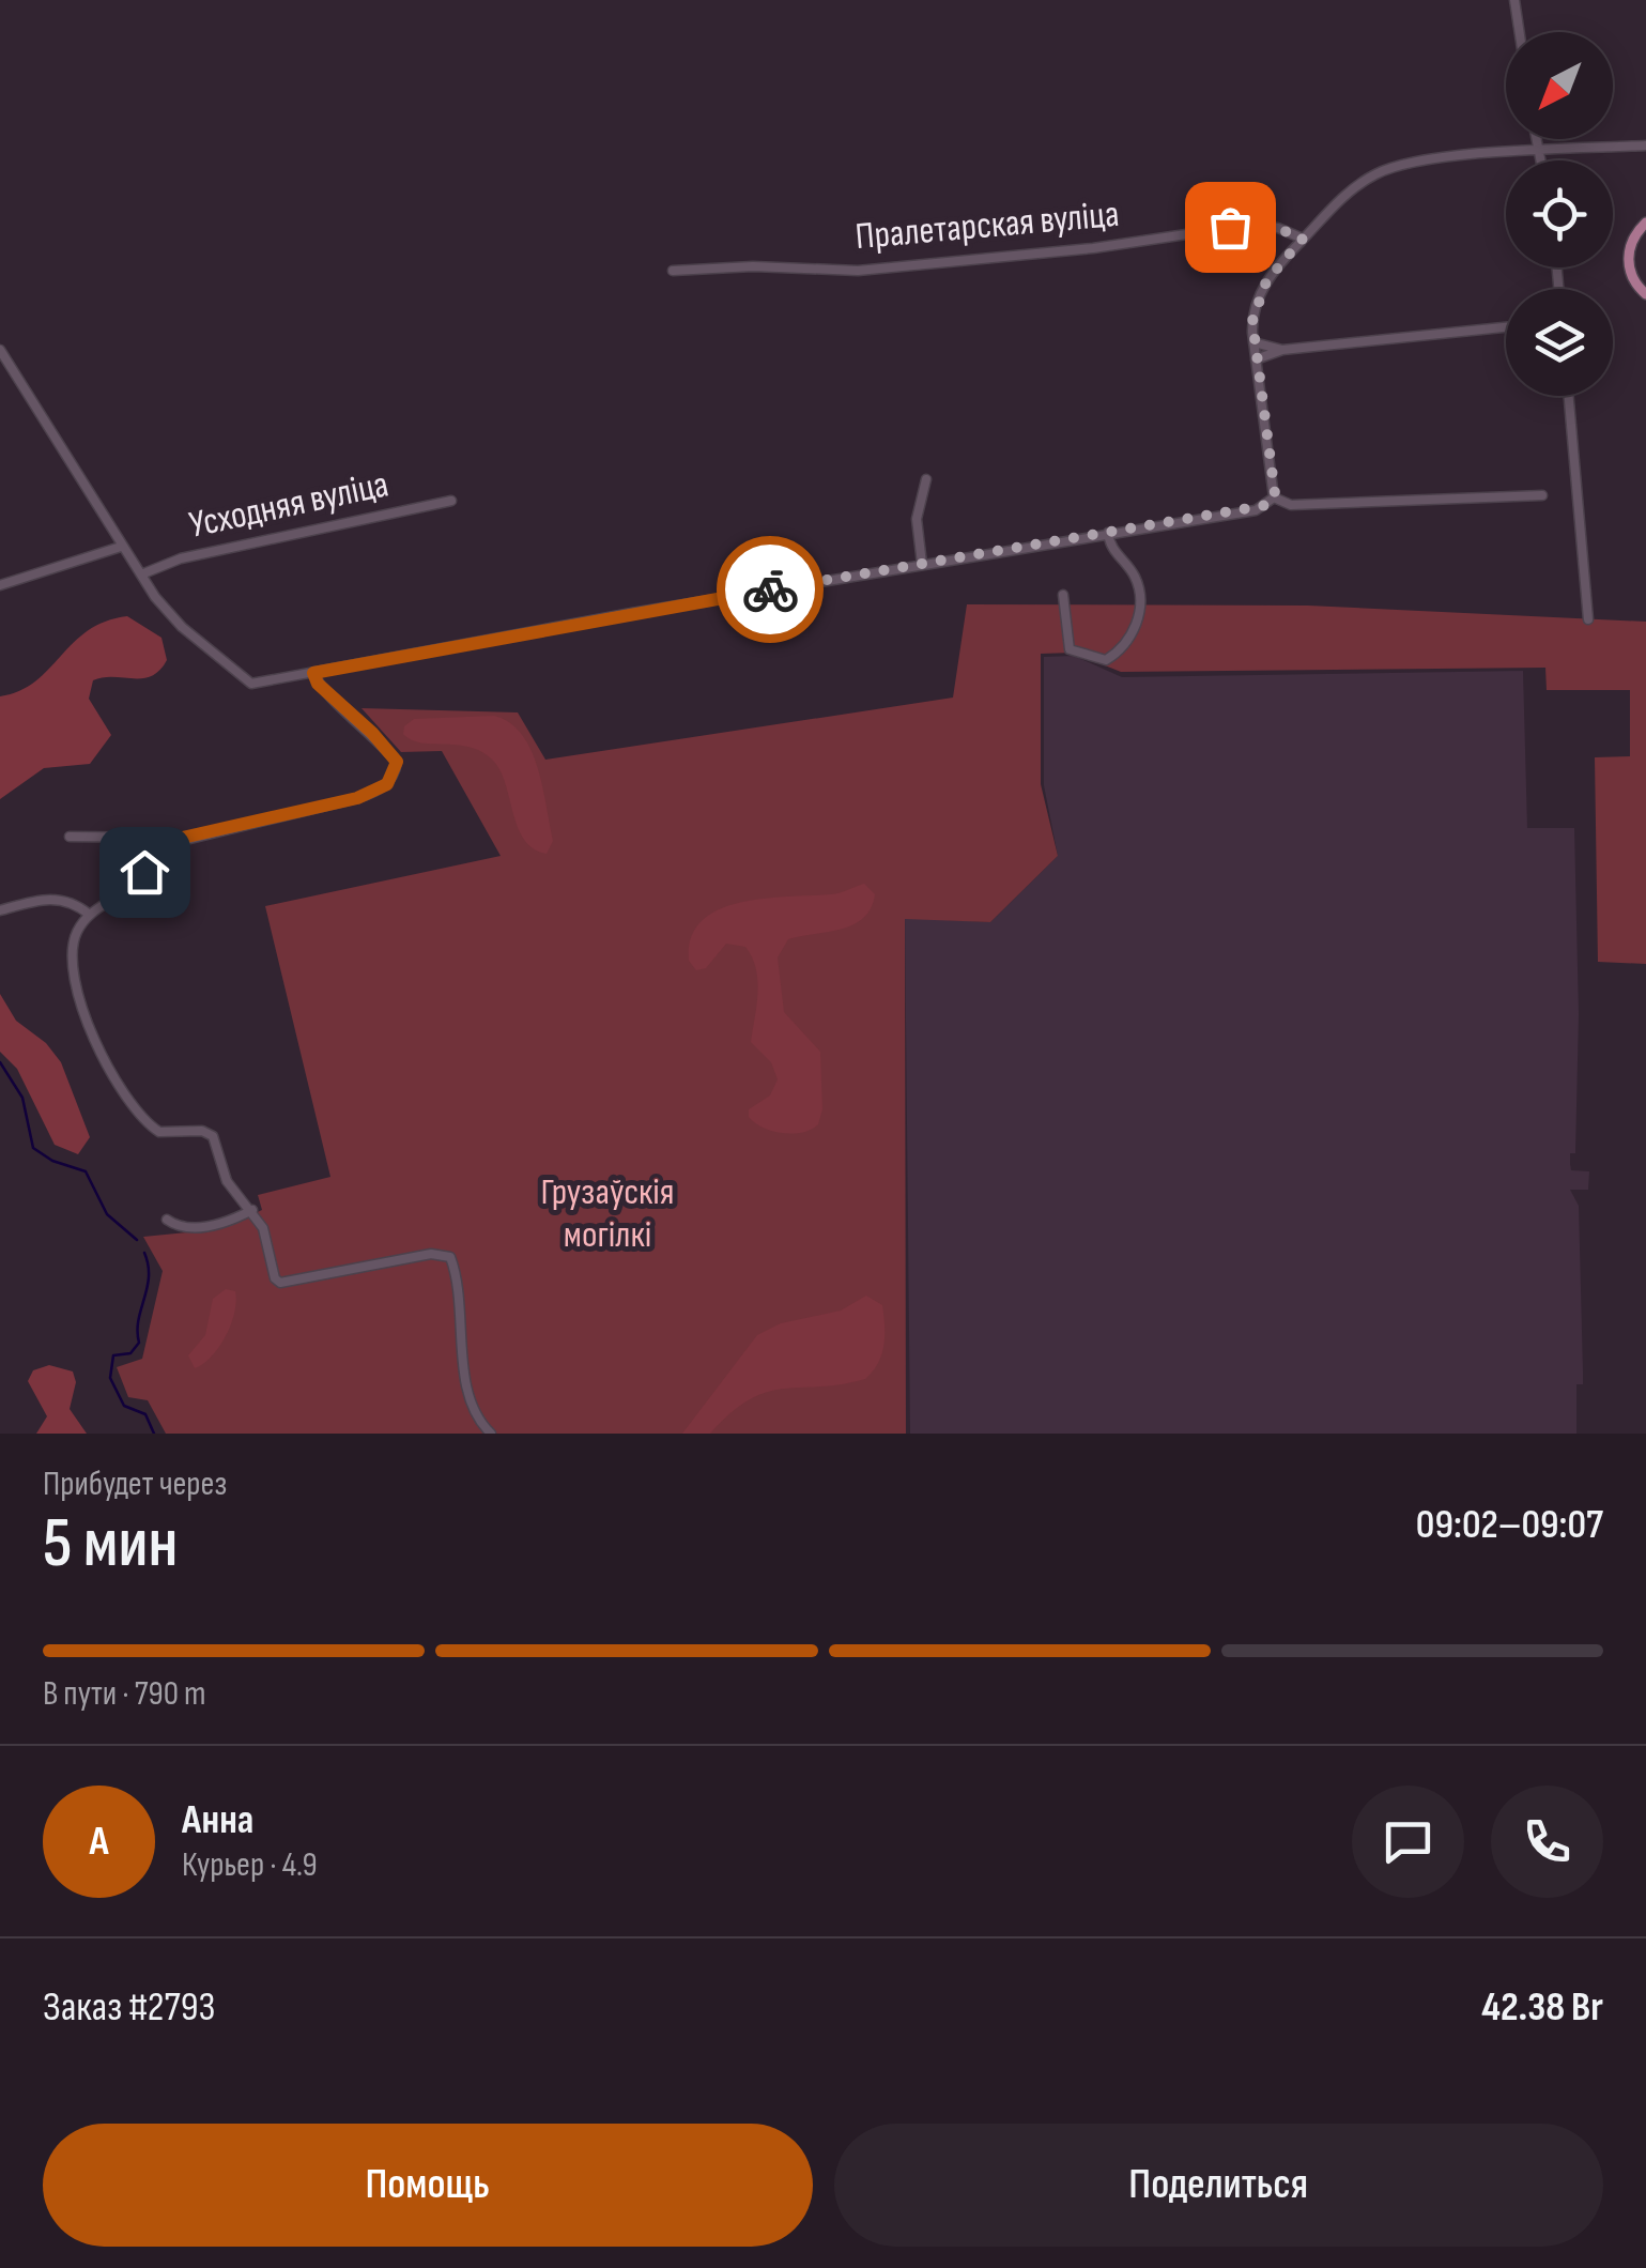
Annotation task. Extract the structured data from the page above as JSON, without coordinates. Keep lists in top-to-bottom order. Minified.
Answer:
{"streets":{"street":["Пралетарская вуліца","Усходняя вуліца"]},"parks":["Грузаўскія могілкі"],"north":"bottom left","page":{"heading":["5 мин","Прибудет через","09:02–09:07"],"panel":["Анна","Курьер · 4.9","Заказ #2793","42.38 Br"],"bar":"В пути · 790 m","round":"А","buttons":["Помощь","Поделиться"]}}
